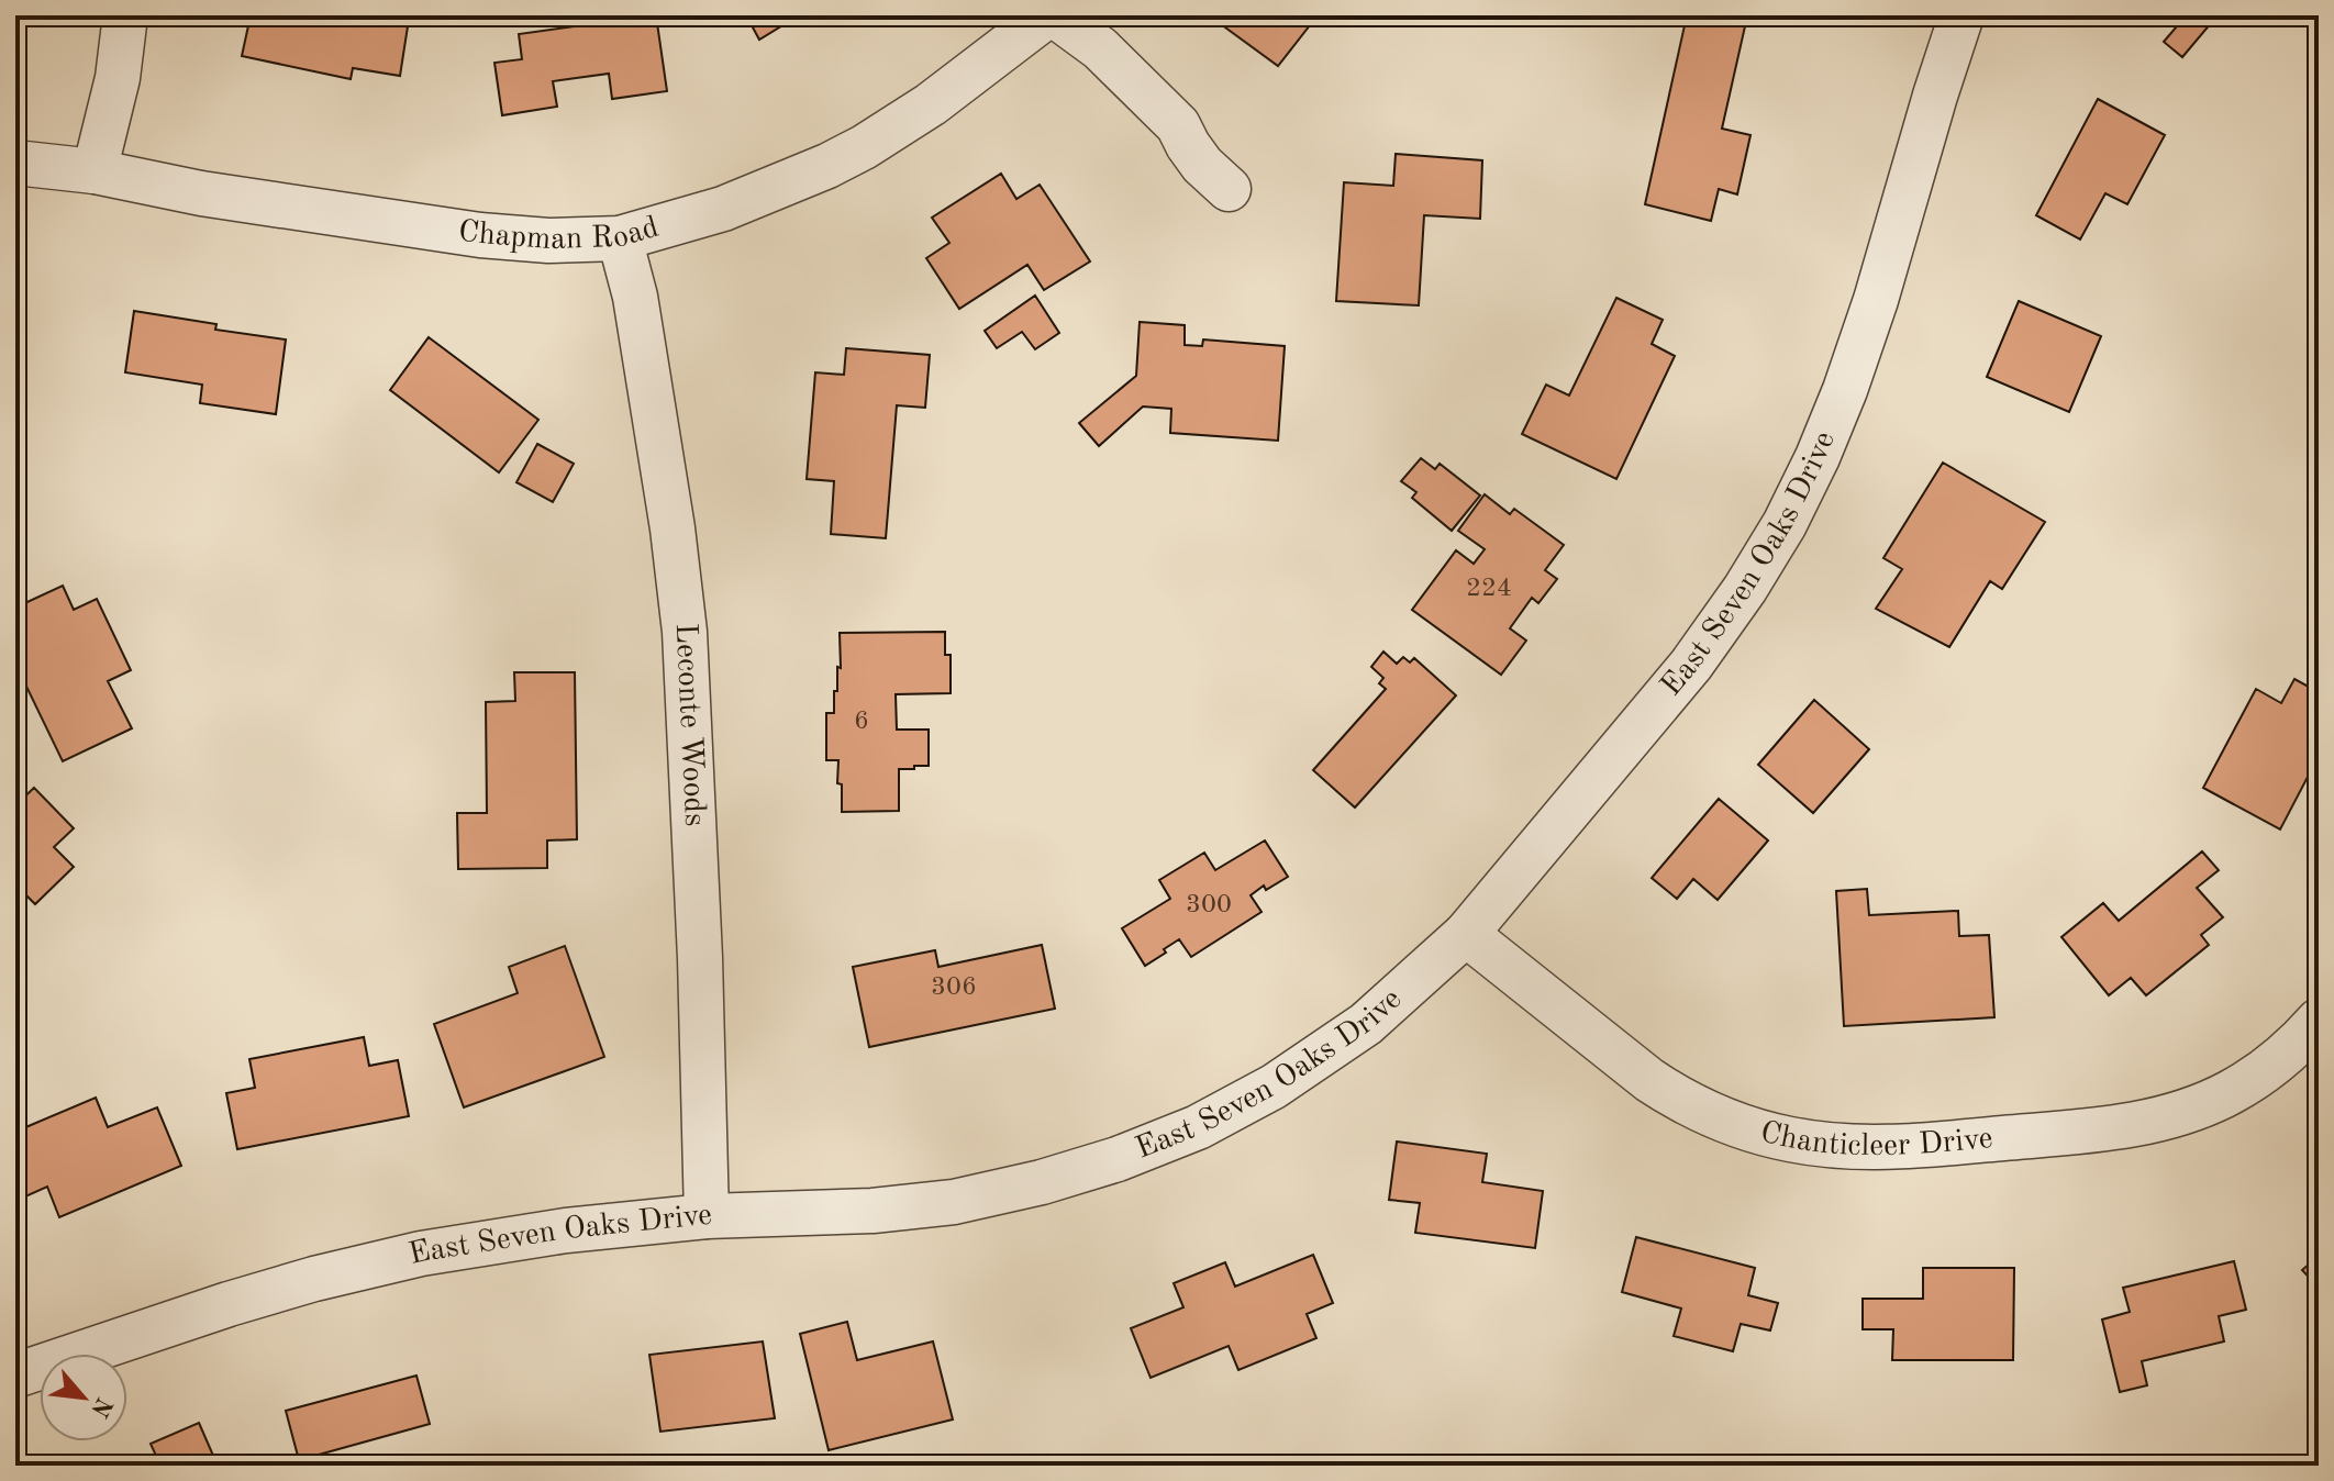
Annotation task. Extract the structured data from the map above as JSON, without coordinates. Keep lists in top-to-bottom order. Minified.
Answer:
{"streets":{"street":["Chapman Road","East Seven Oaks Drive","Leconte Woods","Chanticleer Drive"]},"crossings":[["Chapman Road","Leconte Woods"],["East Seven Oaks Drive","Leconte Woods"],["East Seven Oaks Drive","Chanticleer Drive"]],"house_numbers":["224","6","300","306"],"north":"bottom right"}
